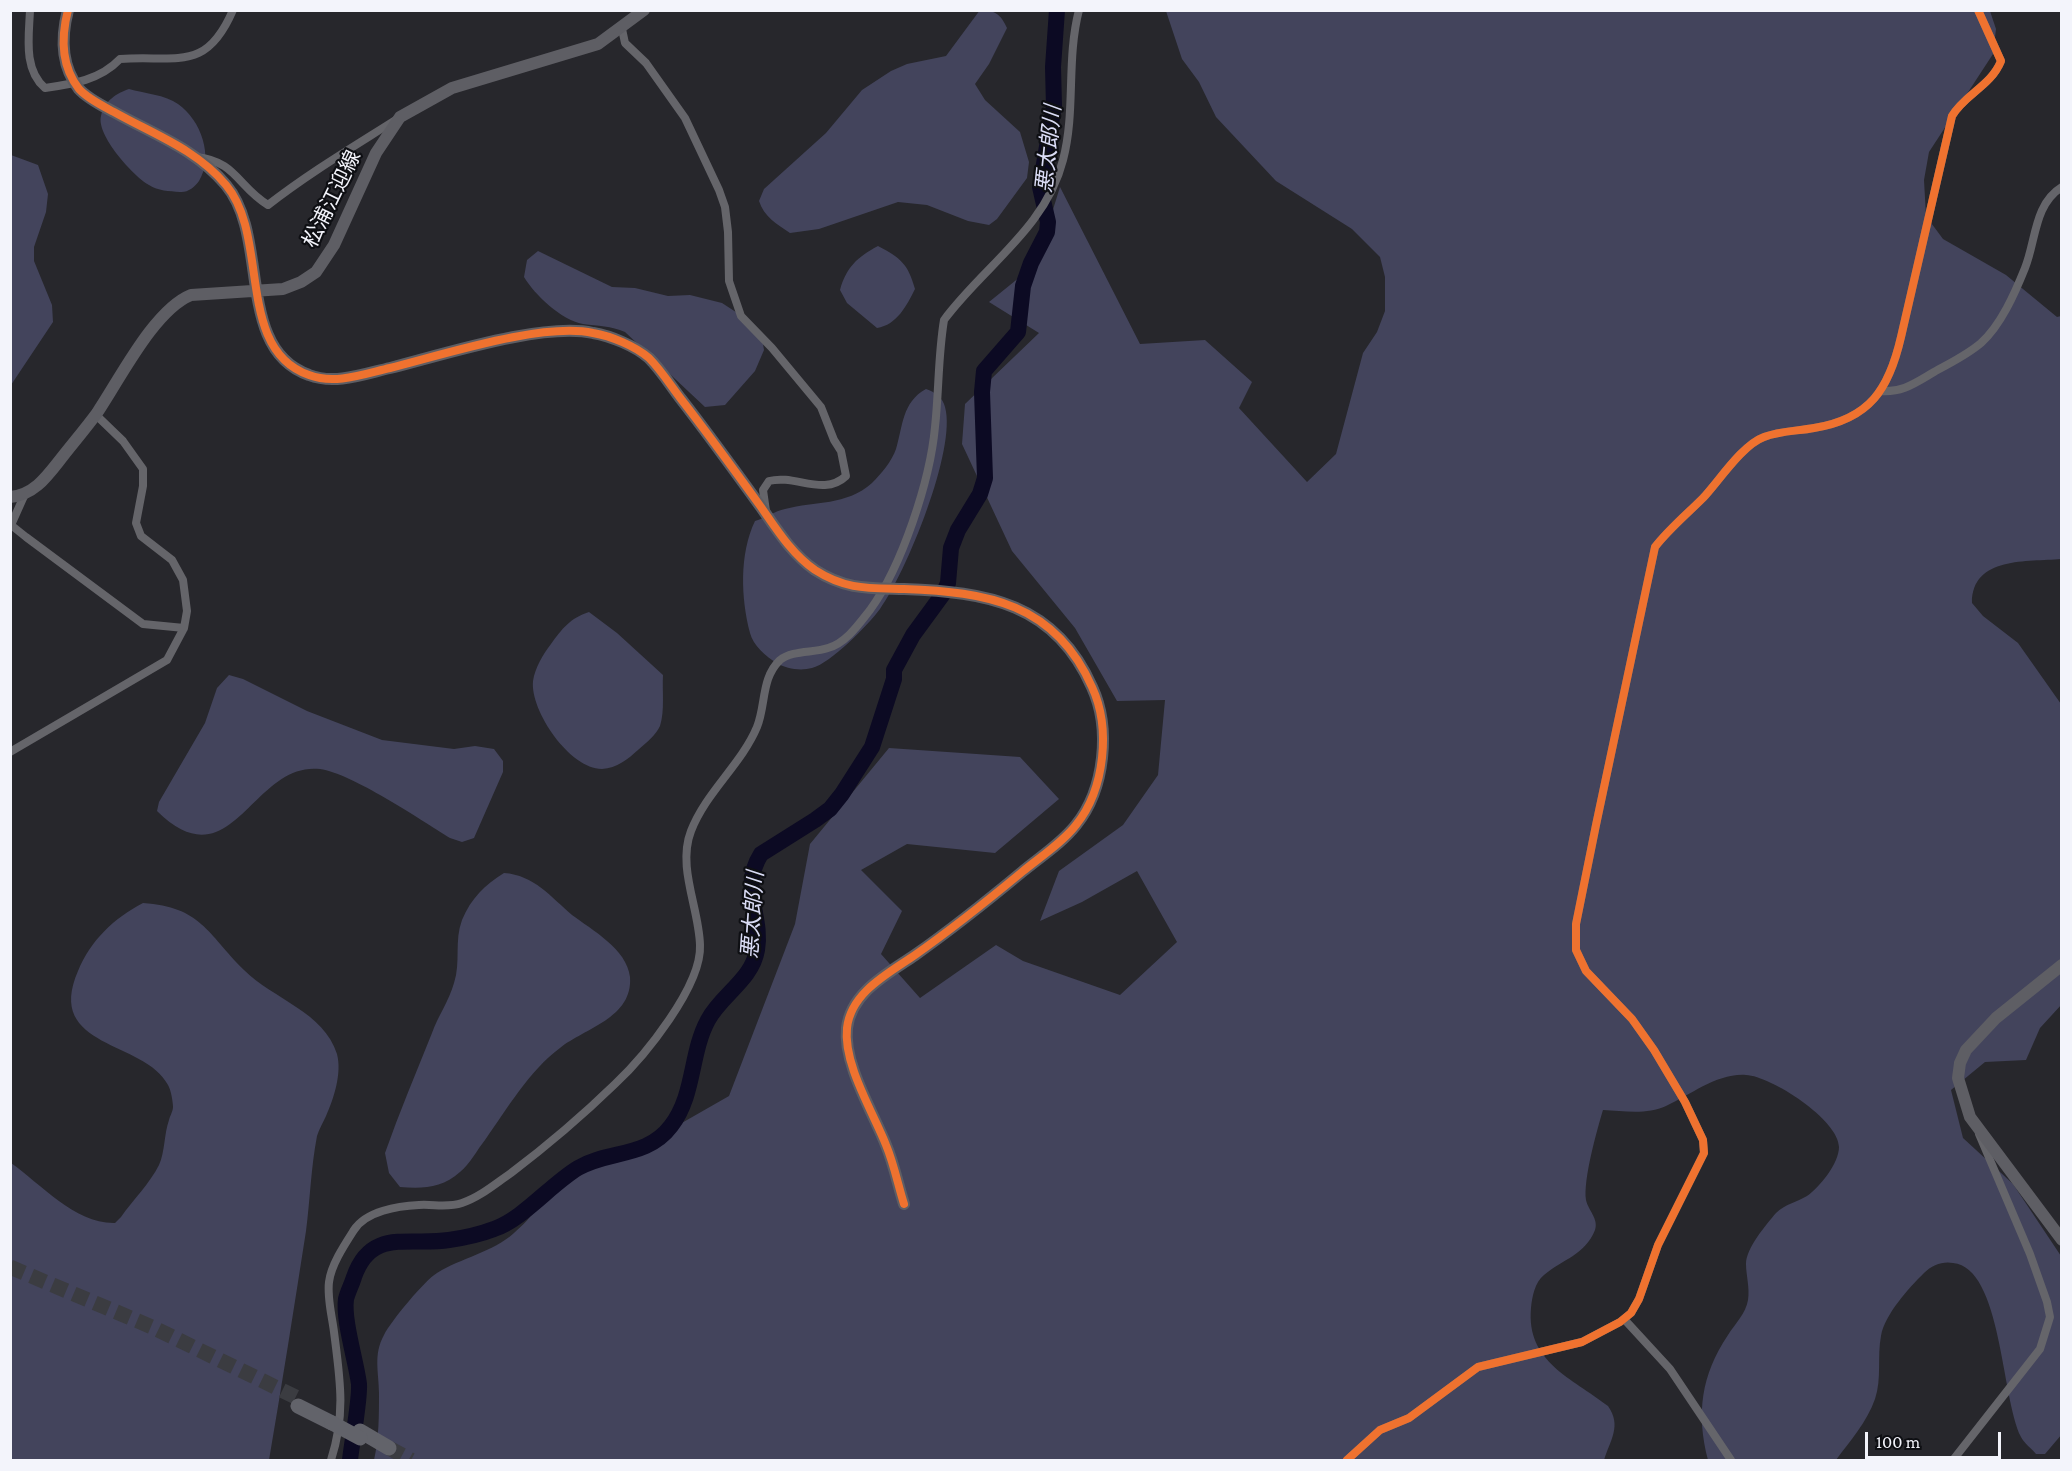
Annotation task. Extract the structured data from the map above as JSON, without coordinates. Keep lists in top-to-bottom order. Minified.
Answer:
{"streets":{"street":["松浦江迎線"]},"water":["悪太郎川"],"scale_bar":"100 m"}
